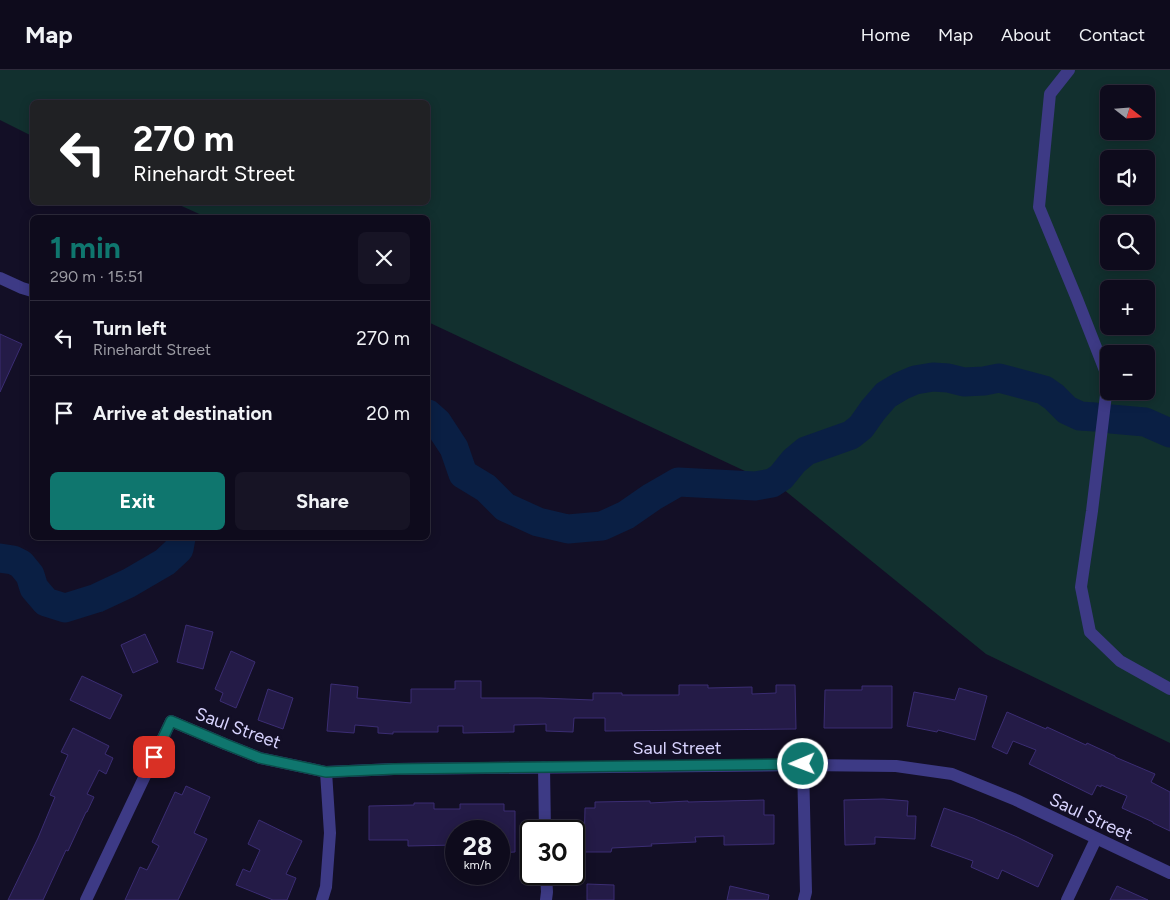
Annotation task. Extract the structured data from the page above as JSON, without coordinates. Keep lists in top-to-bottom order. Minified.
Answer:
{"streets":{"street":["Saul Street"]},"north":"right","page":{"header":"Map","nav":["Home","Map","About","Contact"],"map_buttons":["+","−"],"turn":["270 m","Rinehardt Street"],"heading":["1 min","290 m · 15:51"],"list":[{"name":"Turn left","note":"Rinehardt Street","value":"270 m"},{"name":"Arrive at destination","value":"20 m"}],"buttons":["Exit","Share"],"speed":"28 km/h","limit":"30"}}
